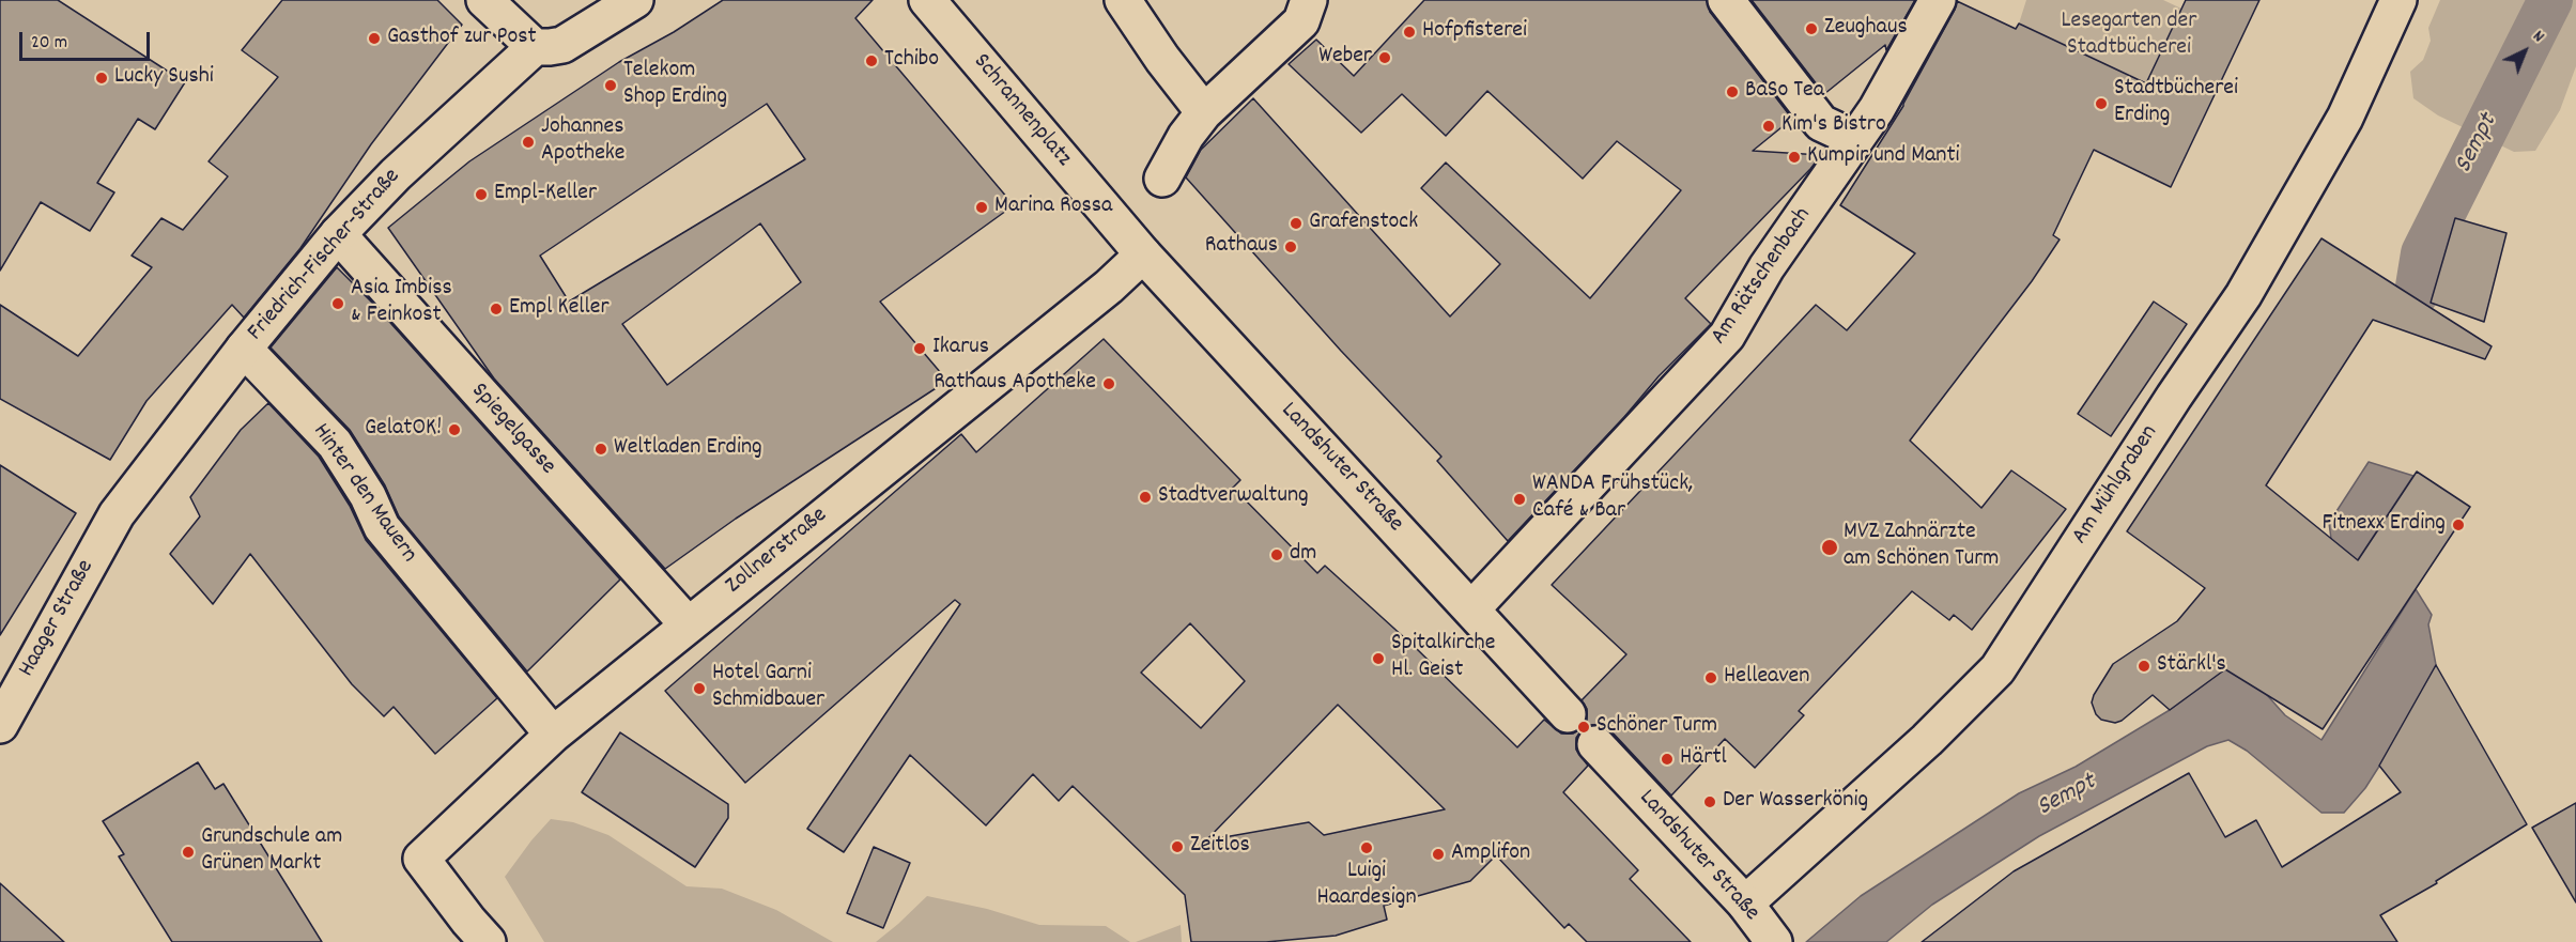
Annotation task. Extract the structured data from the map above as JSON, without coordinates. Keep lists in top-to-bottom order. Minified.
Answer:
{"streets":{"street":["Schrannenplatz","Friedrich-Fischer-Straße","Am Rätschenbach","Spiegelgasse","Landshuter Straße","Am Mühlgraben","Hinter den Mauern","Zollnerstraße","Haager Straße"]},"crossings":[["Schrannenplatz","Landshuter Straße"],["Friedrich-Fischer-Straße","Spiegelgasse"],["Friedrich-Fischer-Straße","Hinter den Mauern"],["Friedrich-Fischer-Straße","Haager Straße"],["Am Rätschenbach","Landshuter Straße"],["Spiegelgasse","Zollnerstraße"],["Landshuter Straße","Am Mühlgraben"],["Landshuter Straße","Zollnerstraße"],["Hinter den Mauern","Zollnerstraße"]],"water":["Sempt"],"parks":["Lesegarten der Stadtbücherei"],"places":["Zeughaus","Hofpfisterei","Gasthof zur Post","Weber","Tchibo","Lucky Sushi","Telekom Shop Erding","BaSo Tea","Stadtbücherei Erding","Kim's Bistro","Johannes Apotheke","Kumpir und Manti","Empl-Keller","Marina Rossa","Grafenstock","Rathaus","Asia Imbiss & Feinkost","Empl Keller","Ikarus","Rathaus Apotheke","GelatOK!","Weltladen Erding","Stadtverwaltung","WANDA Frühstück, Café & Bar","Fitnexx Erding","MVZ Zahnärzte am Schönen Turm","dm","Spitalkirche Hl. Geist","Stärkl's","Helleaven","Hotel Garni Schmidbauer","Schöner Turm","Härtl","Der Wasserkönig","Zeitlos","Luigi Haardesign","Grundschule am Grünen Markt","Amplifon"],"scale_bar":"20 m","north":"top right"}
